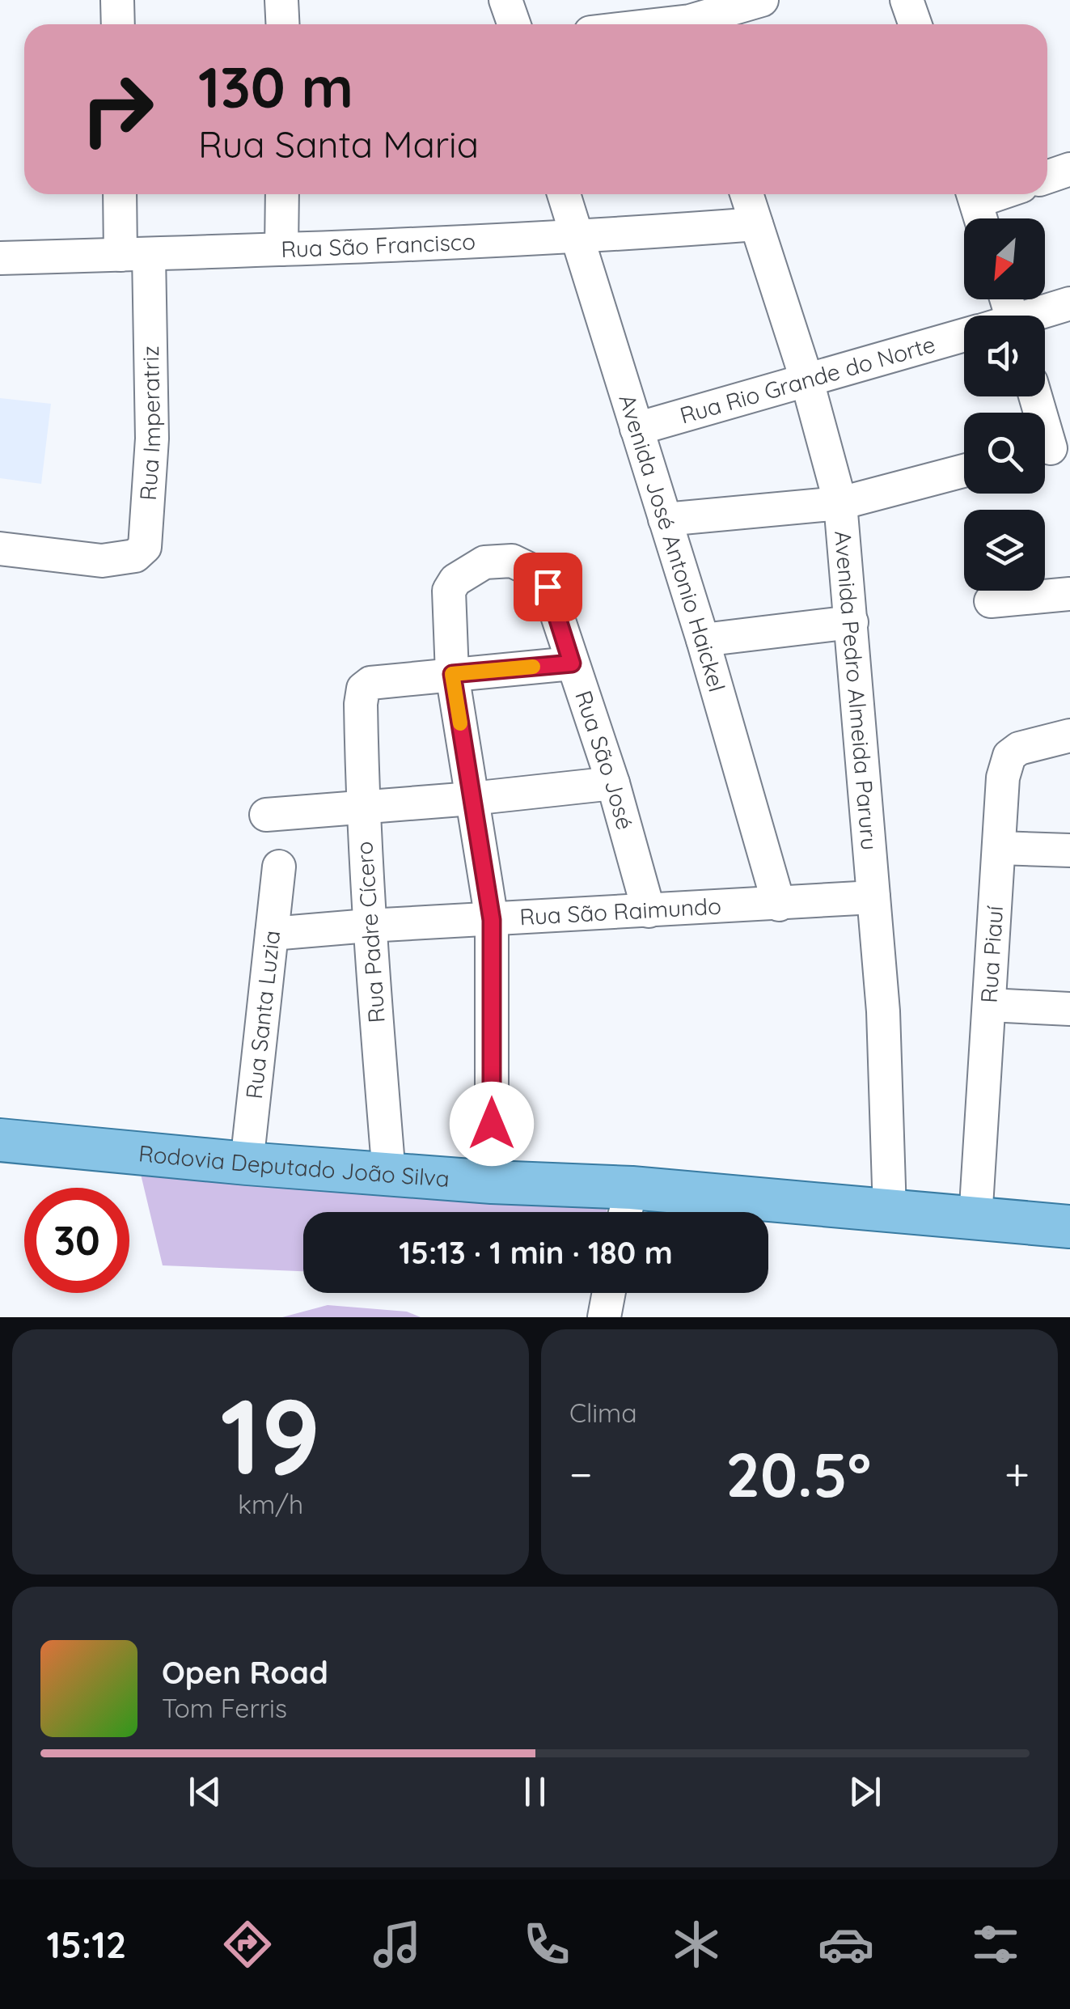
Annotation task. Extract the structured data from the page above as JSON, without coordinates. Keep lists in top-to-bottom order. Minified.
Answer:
{"streets":{"main road":["Rodovia Deputado João Silva"],"street":["Rua São Francisco","Rua Rio Grande do Norte","Rua Imperatriz","Avenida José Antonio Haickel","Avenida Pedro Almeida Paruru","Rua São José","Rua São Raimundo","Rua Padre Cícero","Rua Piauí","Rua Santa Luzia"]},"crossings":[["Rua São Francisco","Rua Imperatriz"],["Rua São Francisco","Avenida José Antonio Haickel"],["Rua São Francisco","Avenida Pedro Almeida Paruru"],["Rua Rio Grande do Norte","Avenida José Antonio Haickel"],["Rua Rio Grande do Norte","Avenida Pedro Almeida Paruru"],["Avenida José Antonio Haickel","Rua São Raimundo"],["Avenida Pedro Almeida Paruru","Rua São Raimundo"],["Avenida Pedro Almeida Paruru","Rodovia Deputado João Silva"],["Rua São José","Rua São Raimundo"],["Rua São José","Rua Padre Cícero"],["Rua São Raimundo","Rua Padre Cícero"],["Rua São Raimundo","Rua Santa Luzia"],["Rua Padre Cícero","Rodovia Deputado João Silva"],["Rua Piauí","Rodovia Deputado João Silva"],["Rua Santa Luzia","Rodovia Deputado João Silva"]],"north":"bottom left","page":{"turn":["130 m","Rua Santa Maria"],"limit":"30","trip":"15:13 · 1 min · 180 m","tile":[["19","km/h"],"Clima"],"heat":["−","20.5°","+"],"song":["Open Road","Tom Ferris"],"tabs":"15:12"}}
